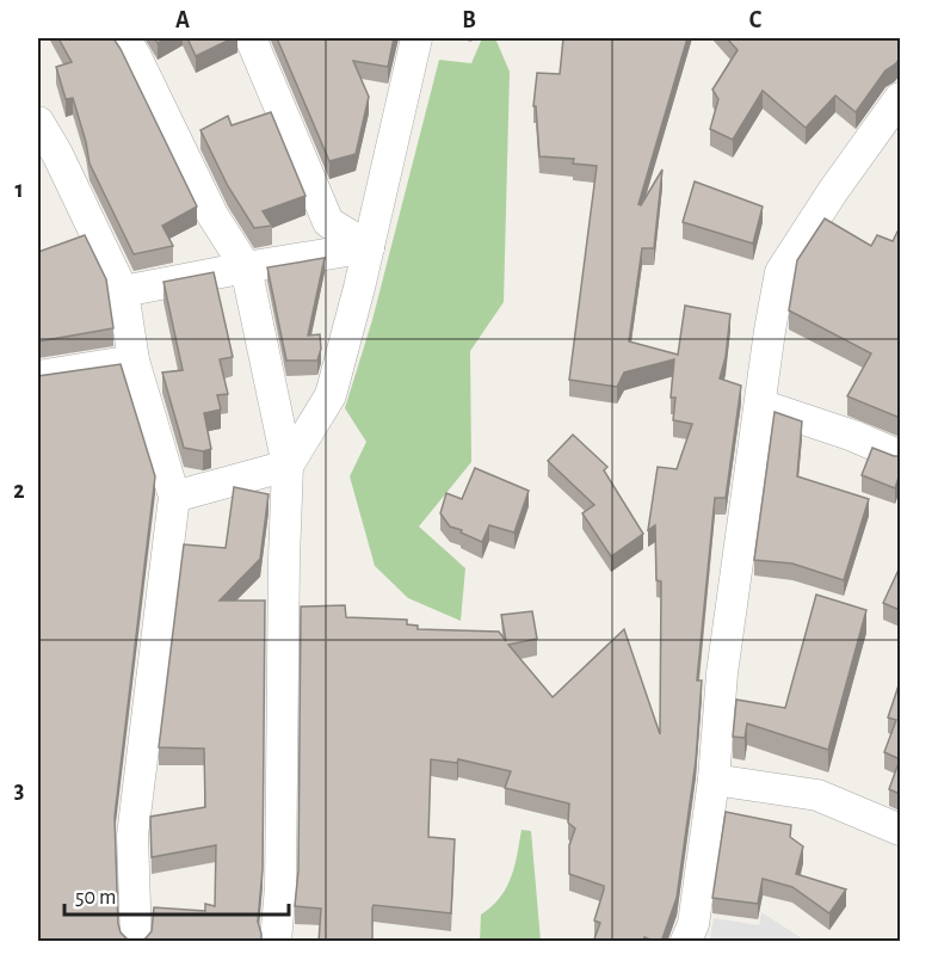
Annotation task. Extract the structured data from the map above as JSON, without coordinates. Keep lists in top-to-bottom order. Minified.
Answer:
{"scale_bar":"50 m","grid":{"columns":["A","B","C"],"rows":["1","2","3"]}}
